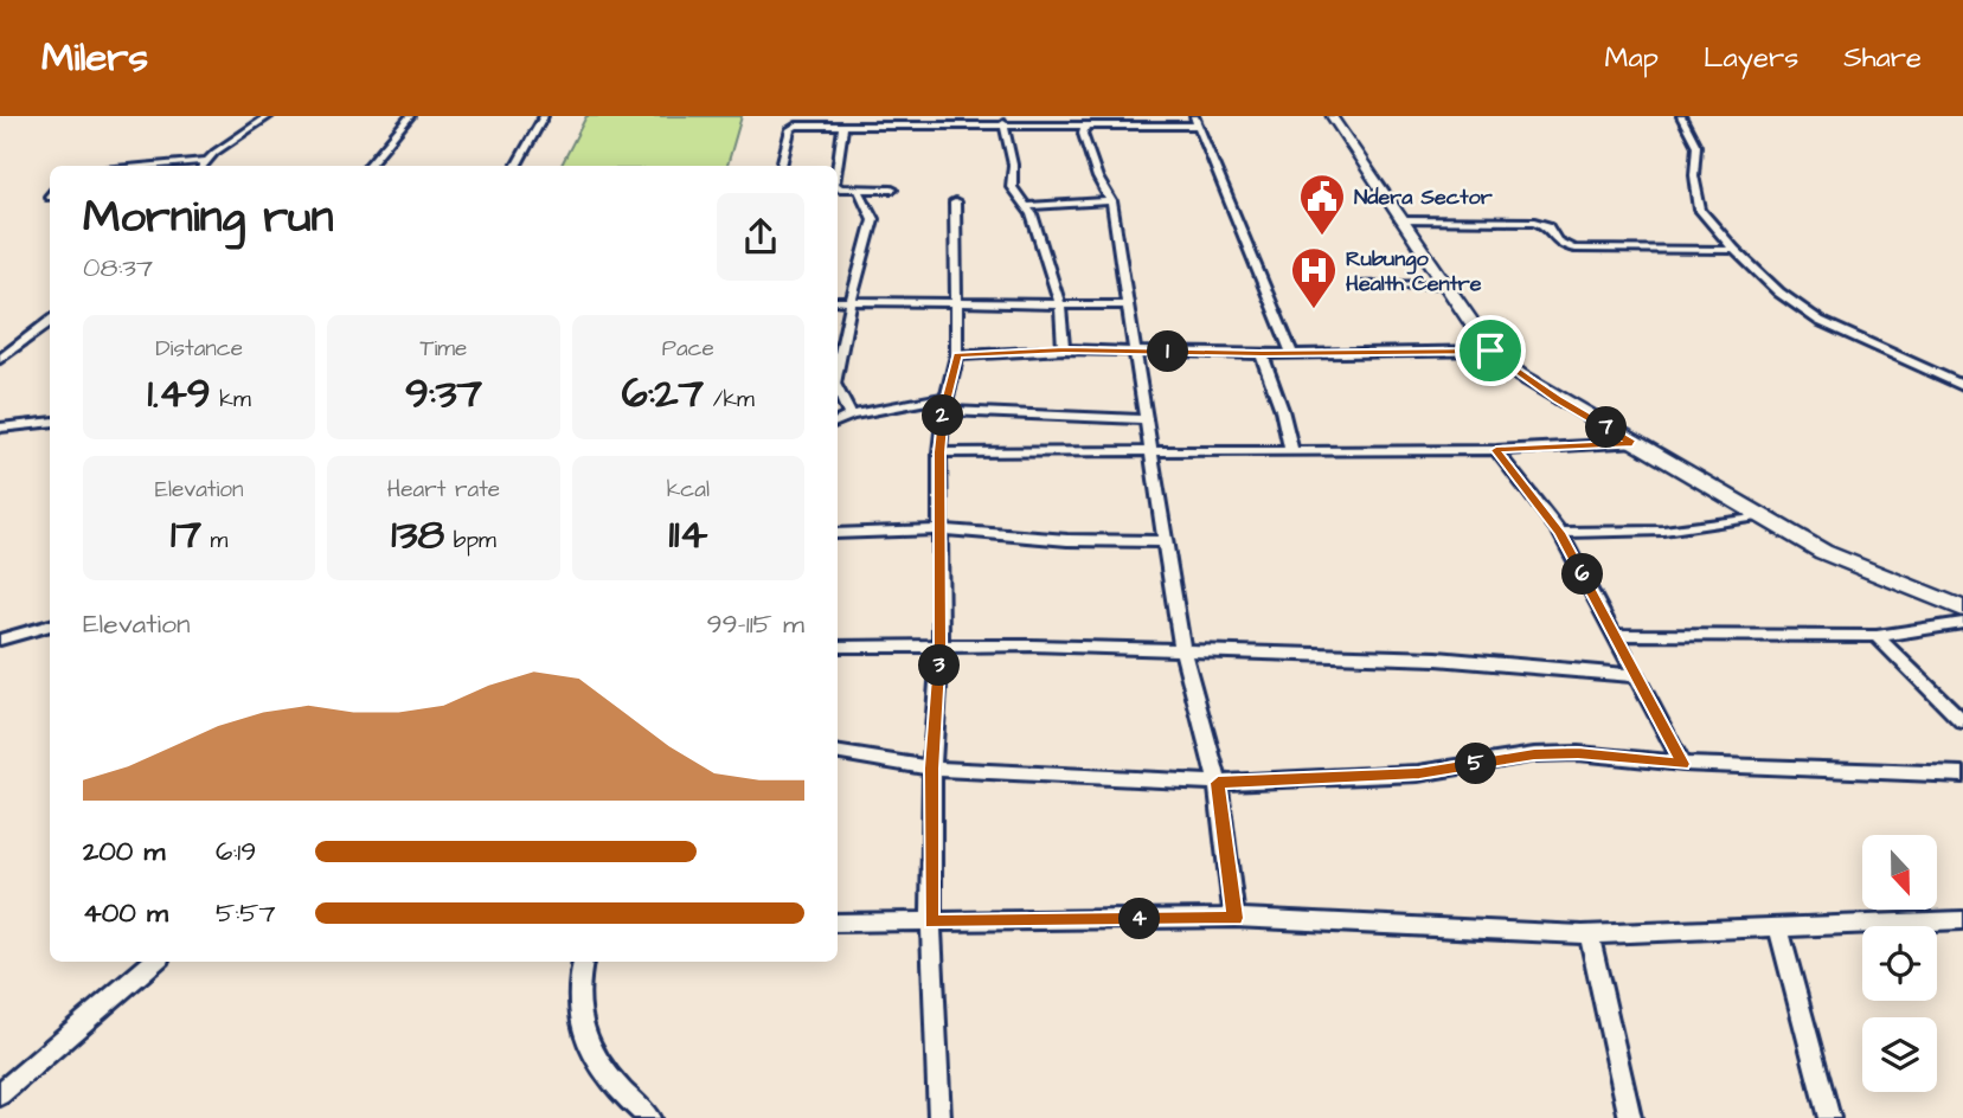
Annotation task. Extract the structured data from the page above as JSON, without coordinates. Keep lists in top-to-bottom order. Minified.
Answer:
{"places":{"public building":["Ndera Sector"],"hospital":["Rubungo Health Centre"]},"north":"bottom","page":{"header":"Milers","nav":["Map","Layers","Share"],"heading":["Morning run","08:37"],"stats":[["Distance","1.49 km"],["Time","9:37"],["Pace","6:27 /km"],["Elevation","17 m"],["Heart rate","138 bpm"],["kcal","114"]],"pins":["1","2","7","6","3","5","4"],"chart":["Elevation","99–115 m"],"list":[{"name":"200 m","note":"6:19"},{"name":"400 m","note":"5:57"}]}}
